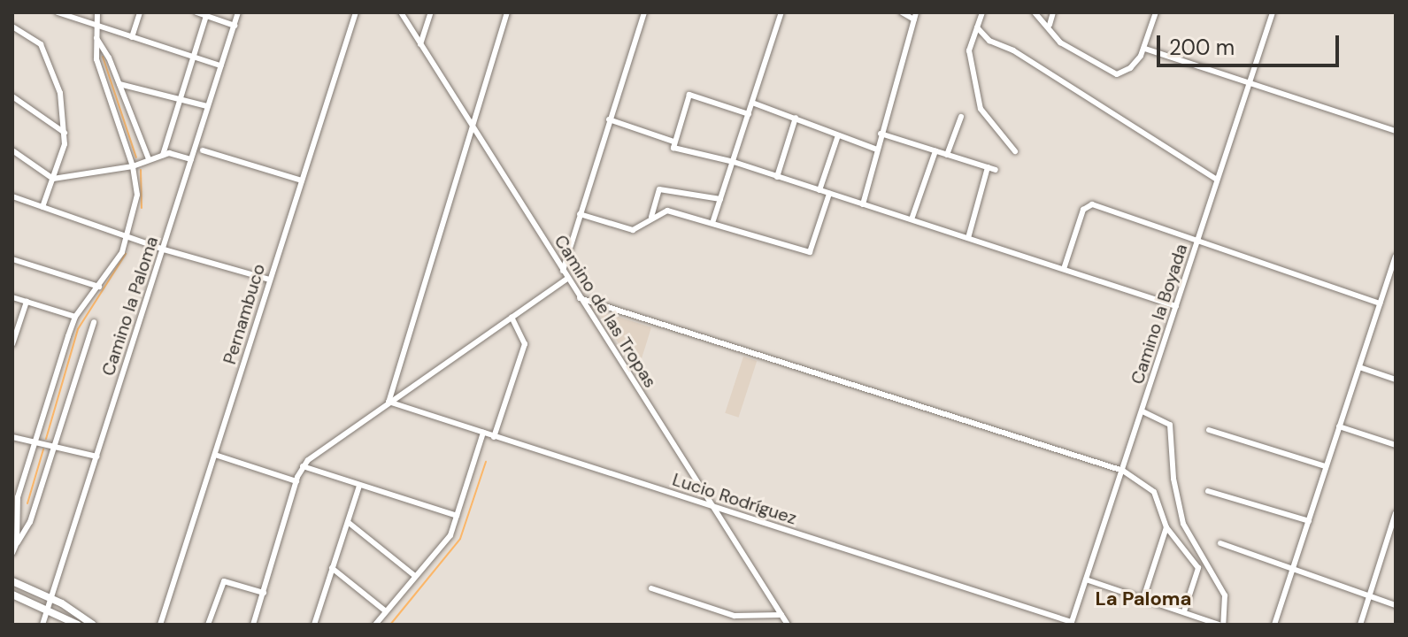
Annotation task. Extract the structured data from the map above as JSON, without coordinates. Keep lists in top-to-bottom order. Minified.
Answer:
{"streets":{"street":["Camino la Paloma","Camino de las Tropas","Pernambuco","Camino la Boyada","Lucio Rodríguez"]},"crossings":[["Camino de las Tropas","Lucio Rodríguez"],["Camino la Boyada","Lucio Rodríguez"]],"districts":["La Paloma"],"scale_bar":"200 m"}
